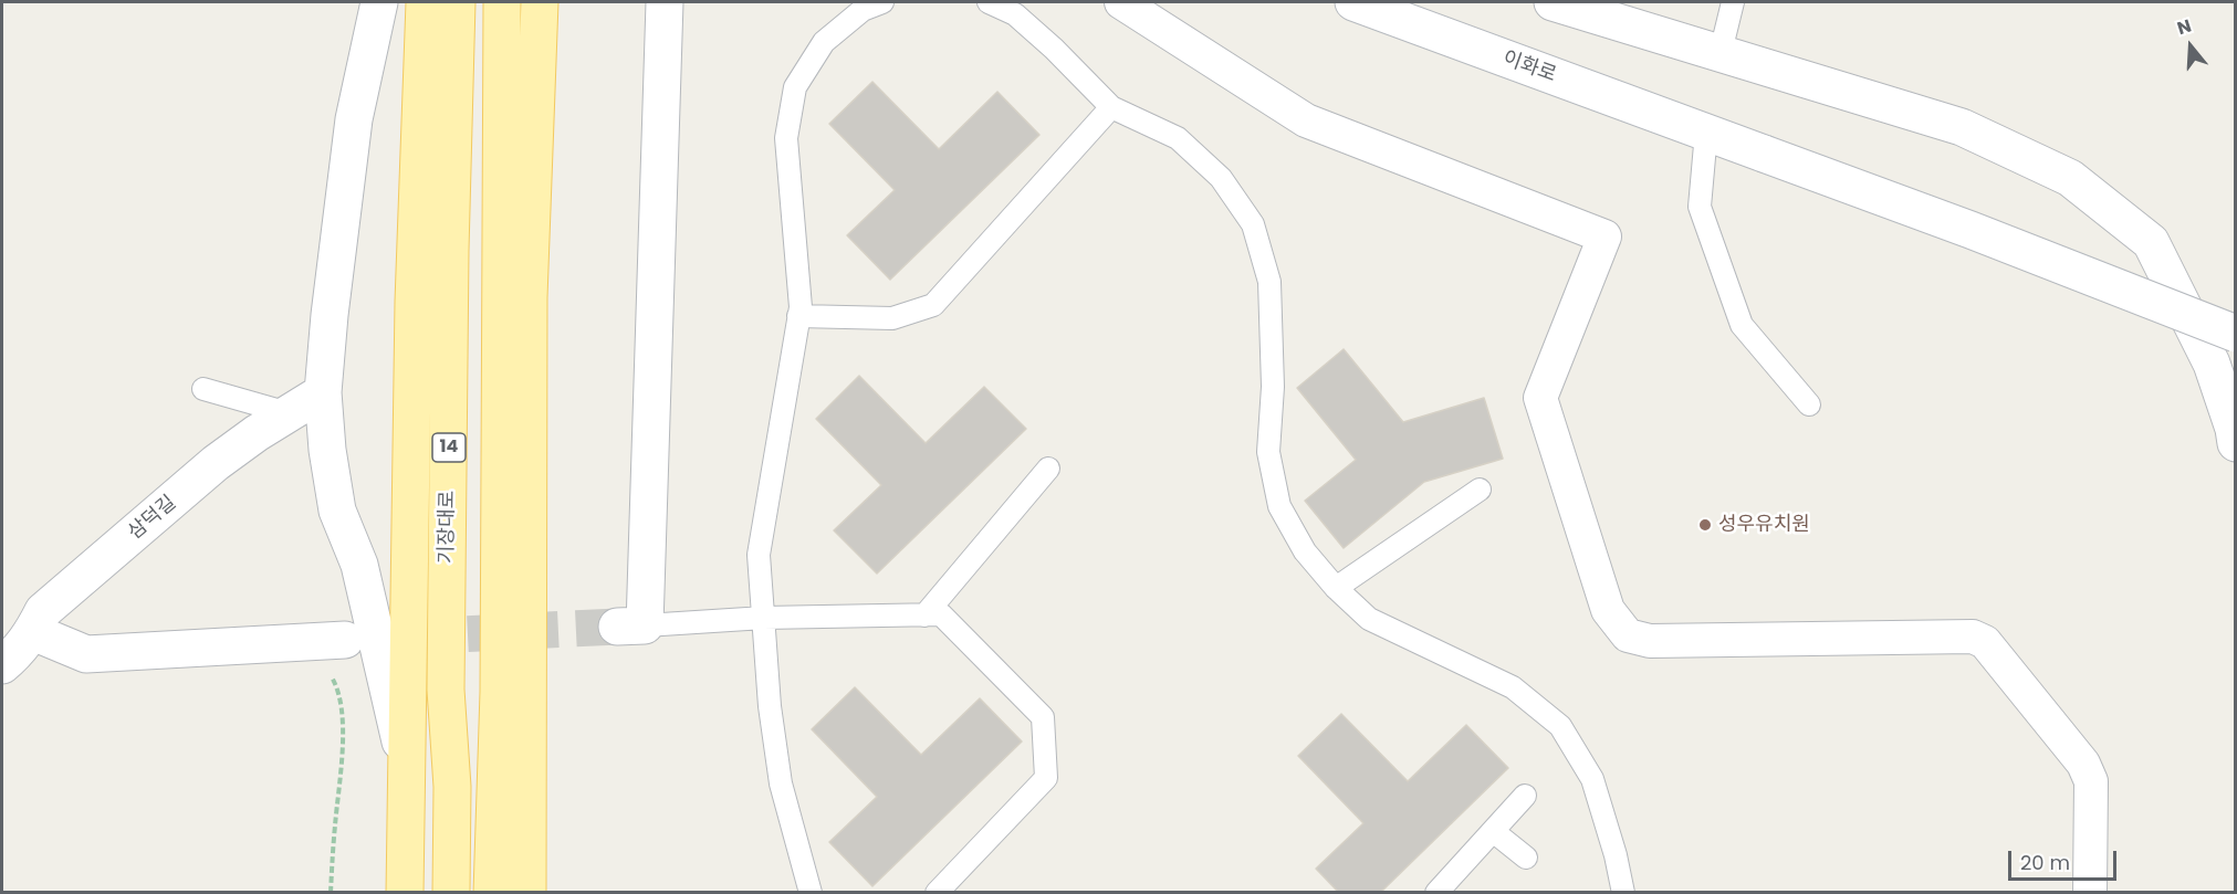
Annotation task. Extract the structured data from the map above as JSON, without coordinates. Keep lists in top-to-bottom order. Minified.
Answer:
{"streets":{"main road":["14","기장대로"],"street":["이화로","삼덕길"]},"places":["성우유치원"],"scale_bar":"20 m","north":"top"}
